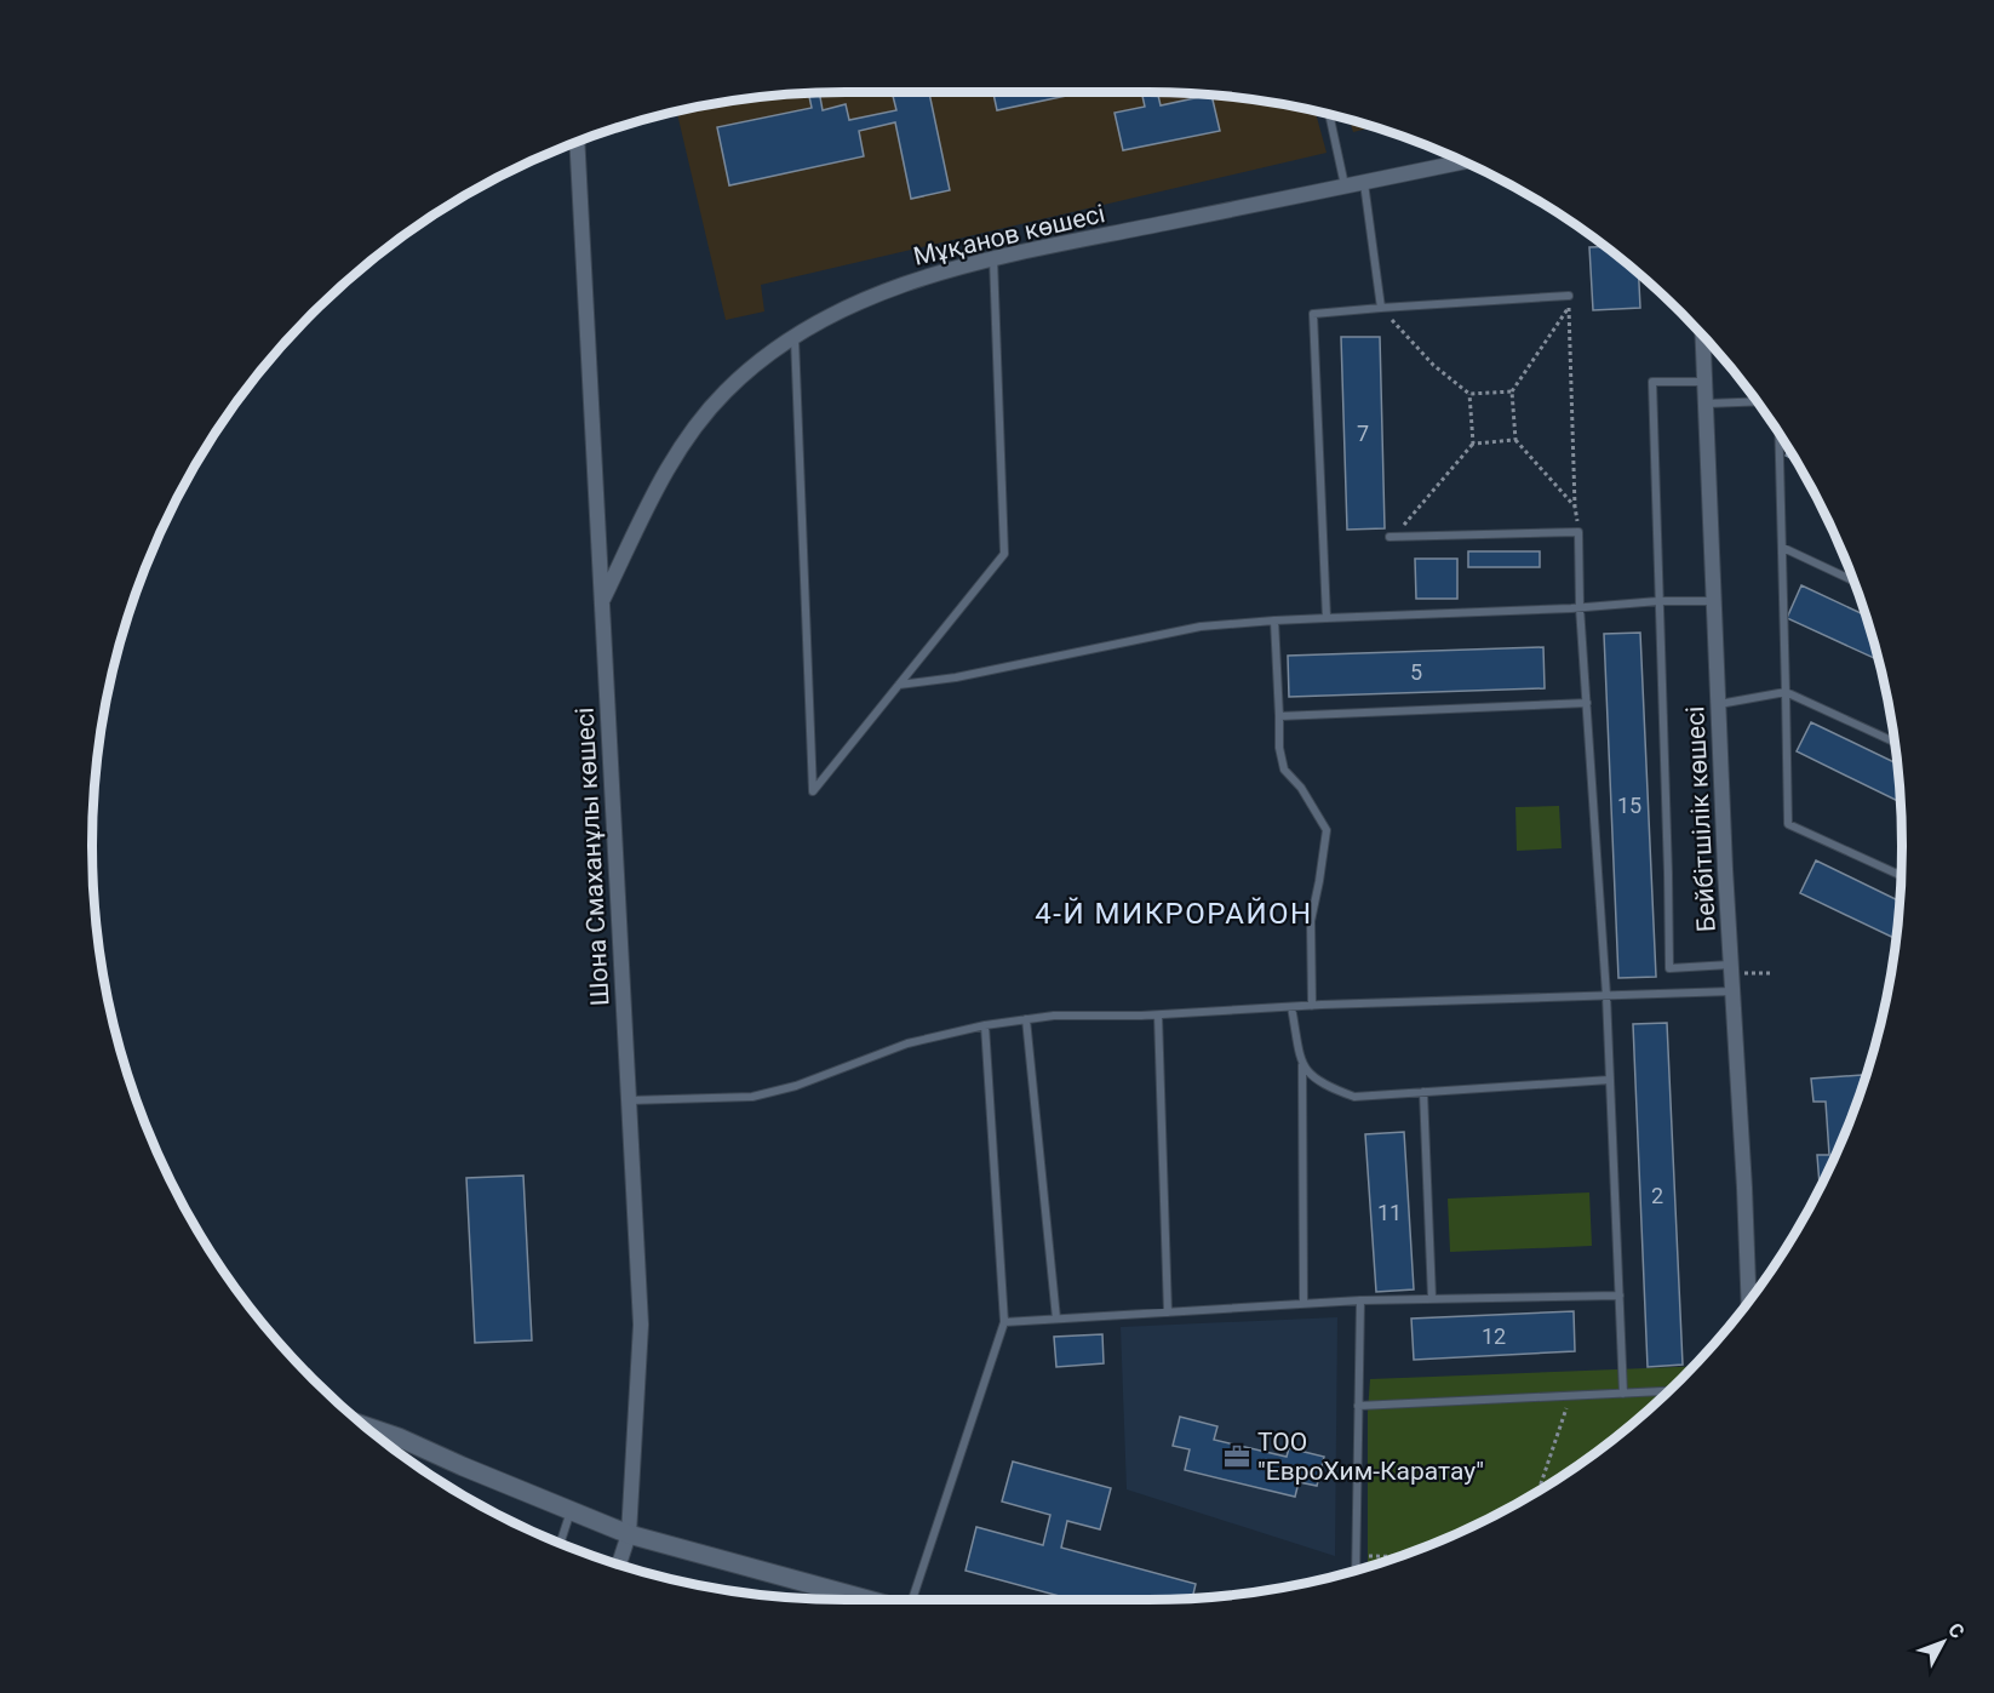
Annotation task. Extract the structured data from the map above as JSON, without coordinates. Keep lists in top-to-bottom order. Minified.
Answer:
{"streets":{"street":["Мұқанов көшесі","Бейбітшілік көшесі","Шона Смаханұлы көшесі"]},"crossings":[["Мұқанов көшесі","Шона Смаханұлы көшесі"]],"districts":["4-Й МИКРОРАЙОН"],"places":{"office":["ТОО \"ЕвроХим-Каратау\""]},"house_numbers":["7","5","15","2","11","12"],"north":"top right"}
